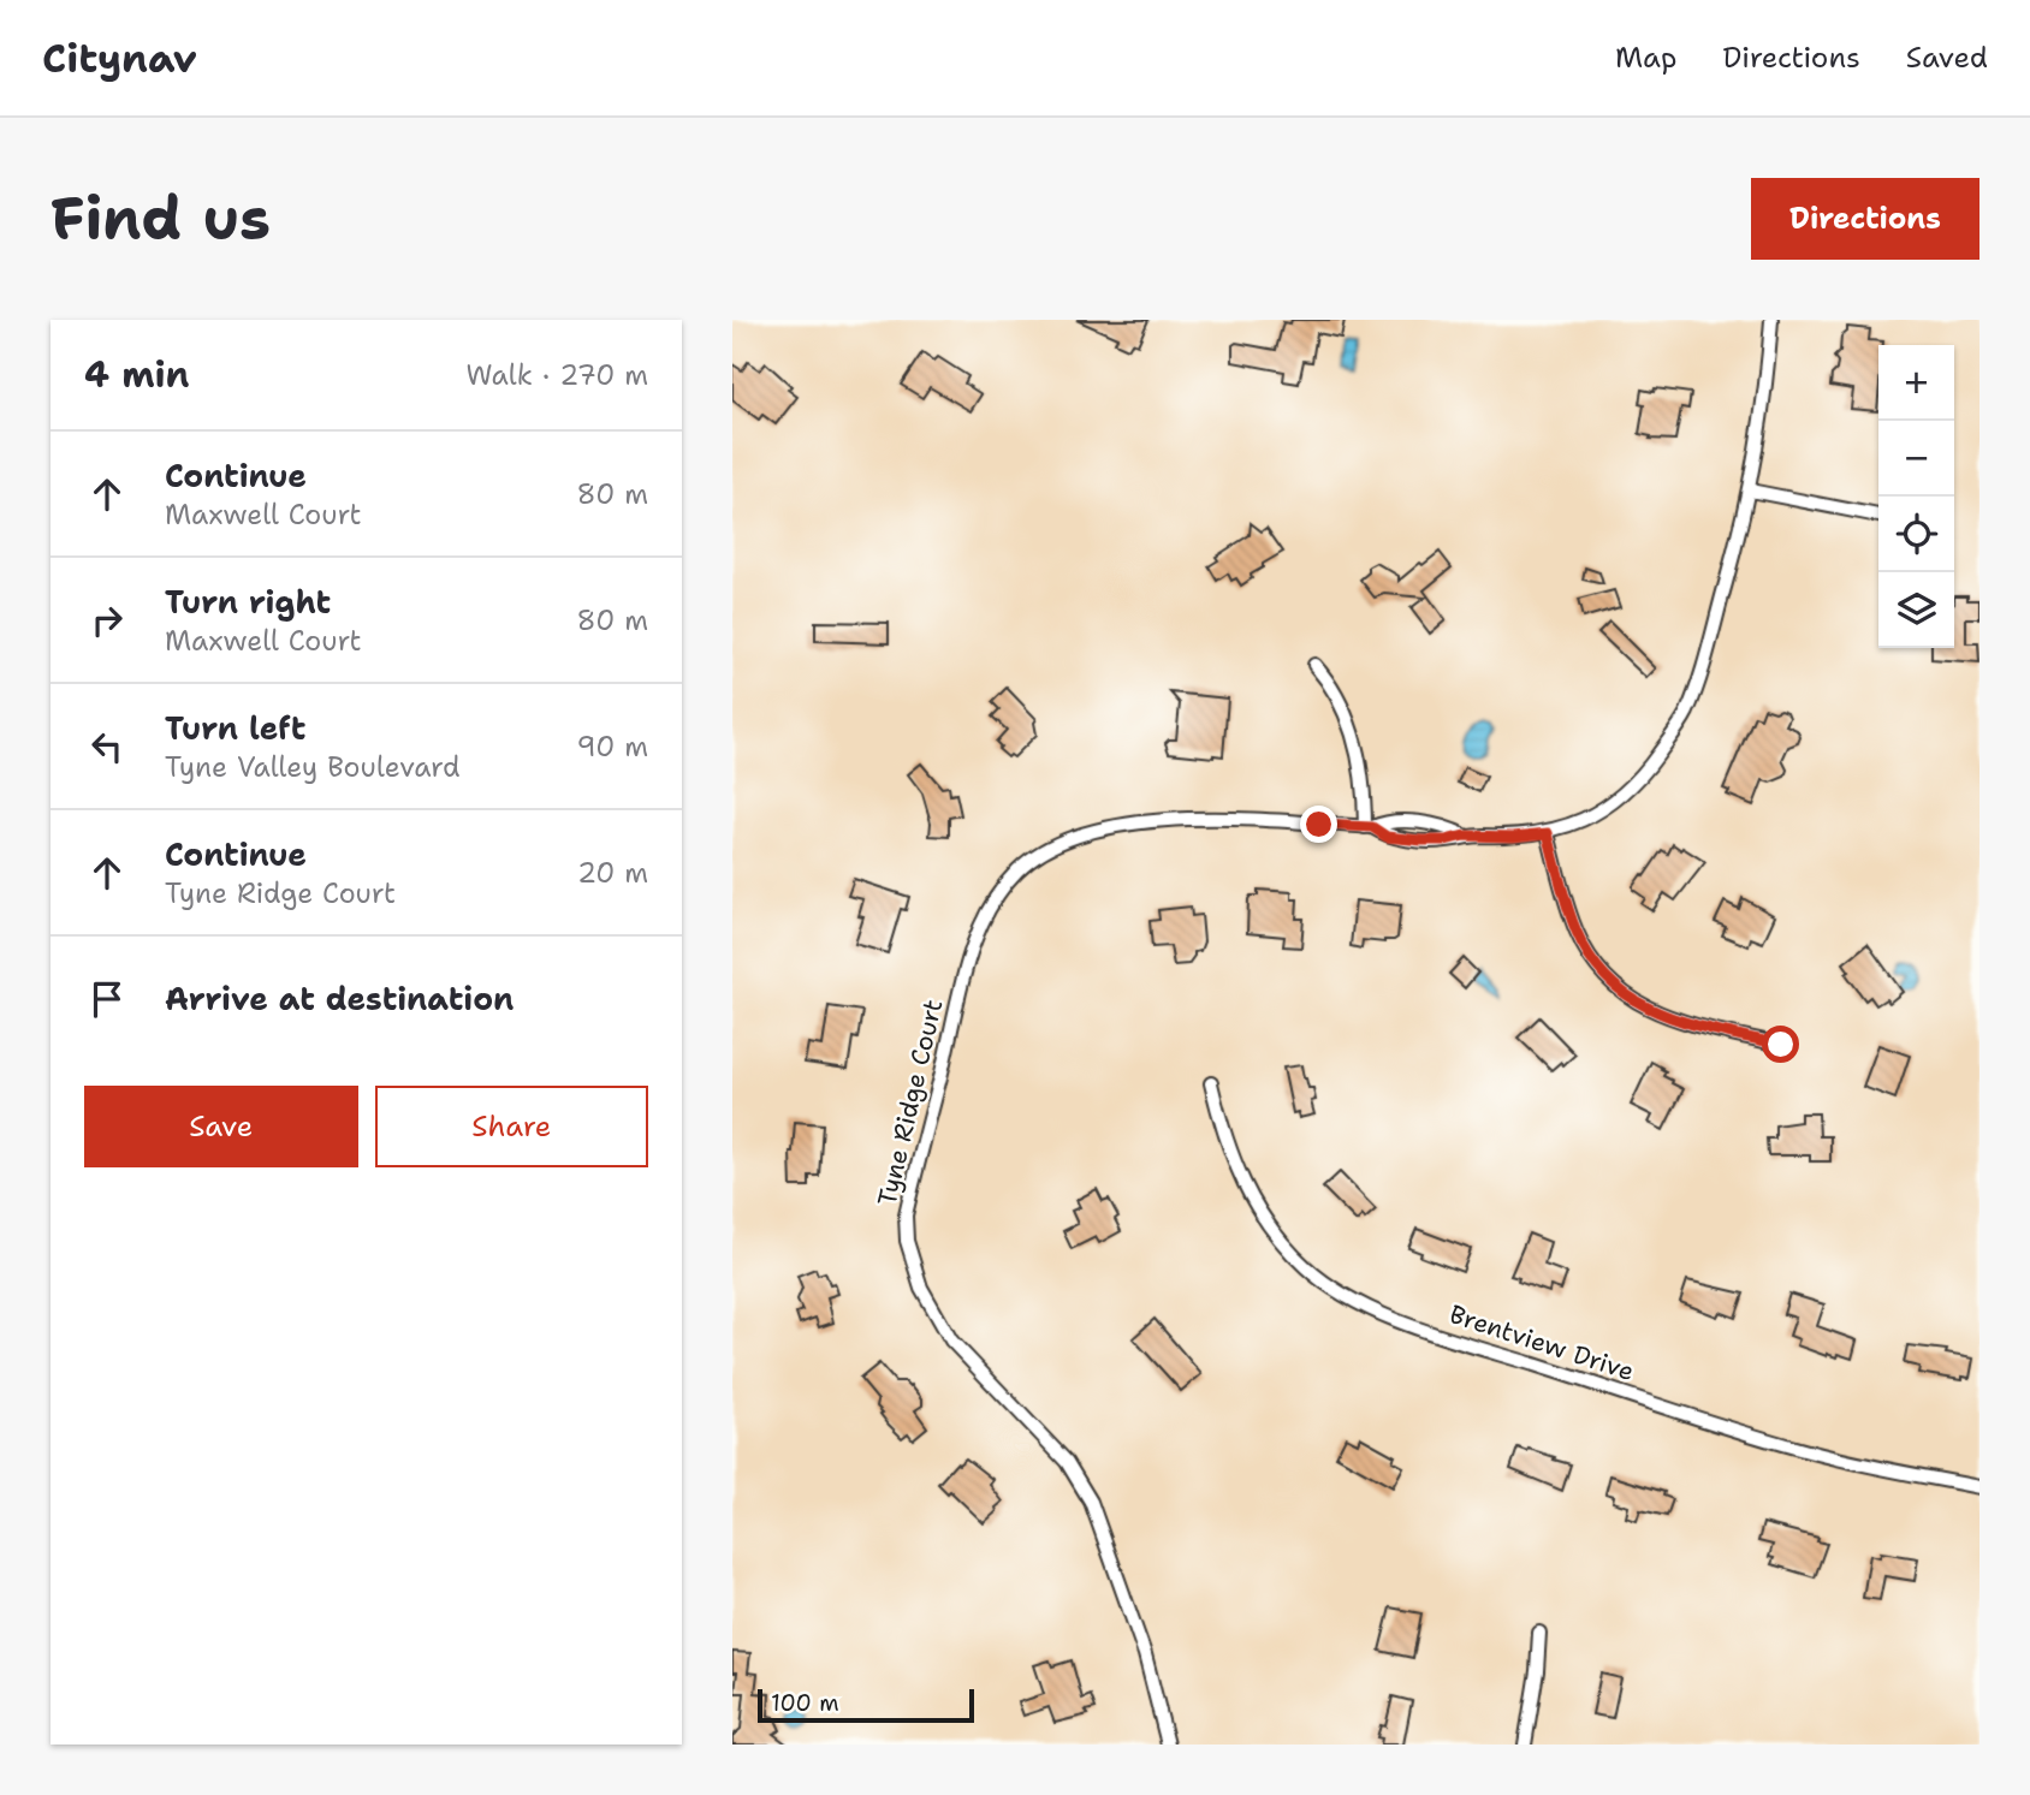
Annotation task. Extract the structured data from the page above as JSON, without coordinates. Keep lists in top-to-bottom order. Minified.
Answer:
{"streets":{"street":["Tyne Ridge Court","Brentview Drive"]},"scale_bar":"100 m","page":{"header":"Citynav","nav":["Map","Directions","Saved"],"buttons":["Directions",["Save","Share"]],"title":"Find us","heading":["4 min","Walk · 270 m"],"map_buttons":["+","−"],"list":[["Continue","Maxwell Court","80 m"],["Turn right","Maxwell Court","80 m"],["Turn left","Tyne Valley Boulevard","90 m"],["Continue","Tyne Ridge Court","20 m"],"Arrive at destination"],"scale":"100 m"}}
